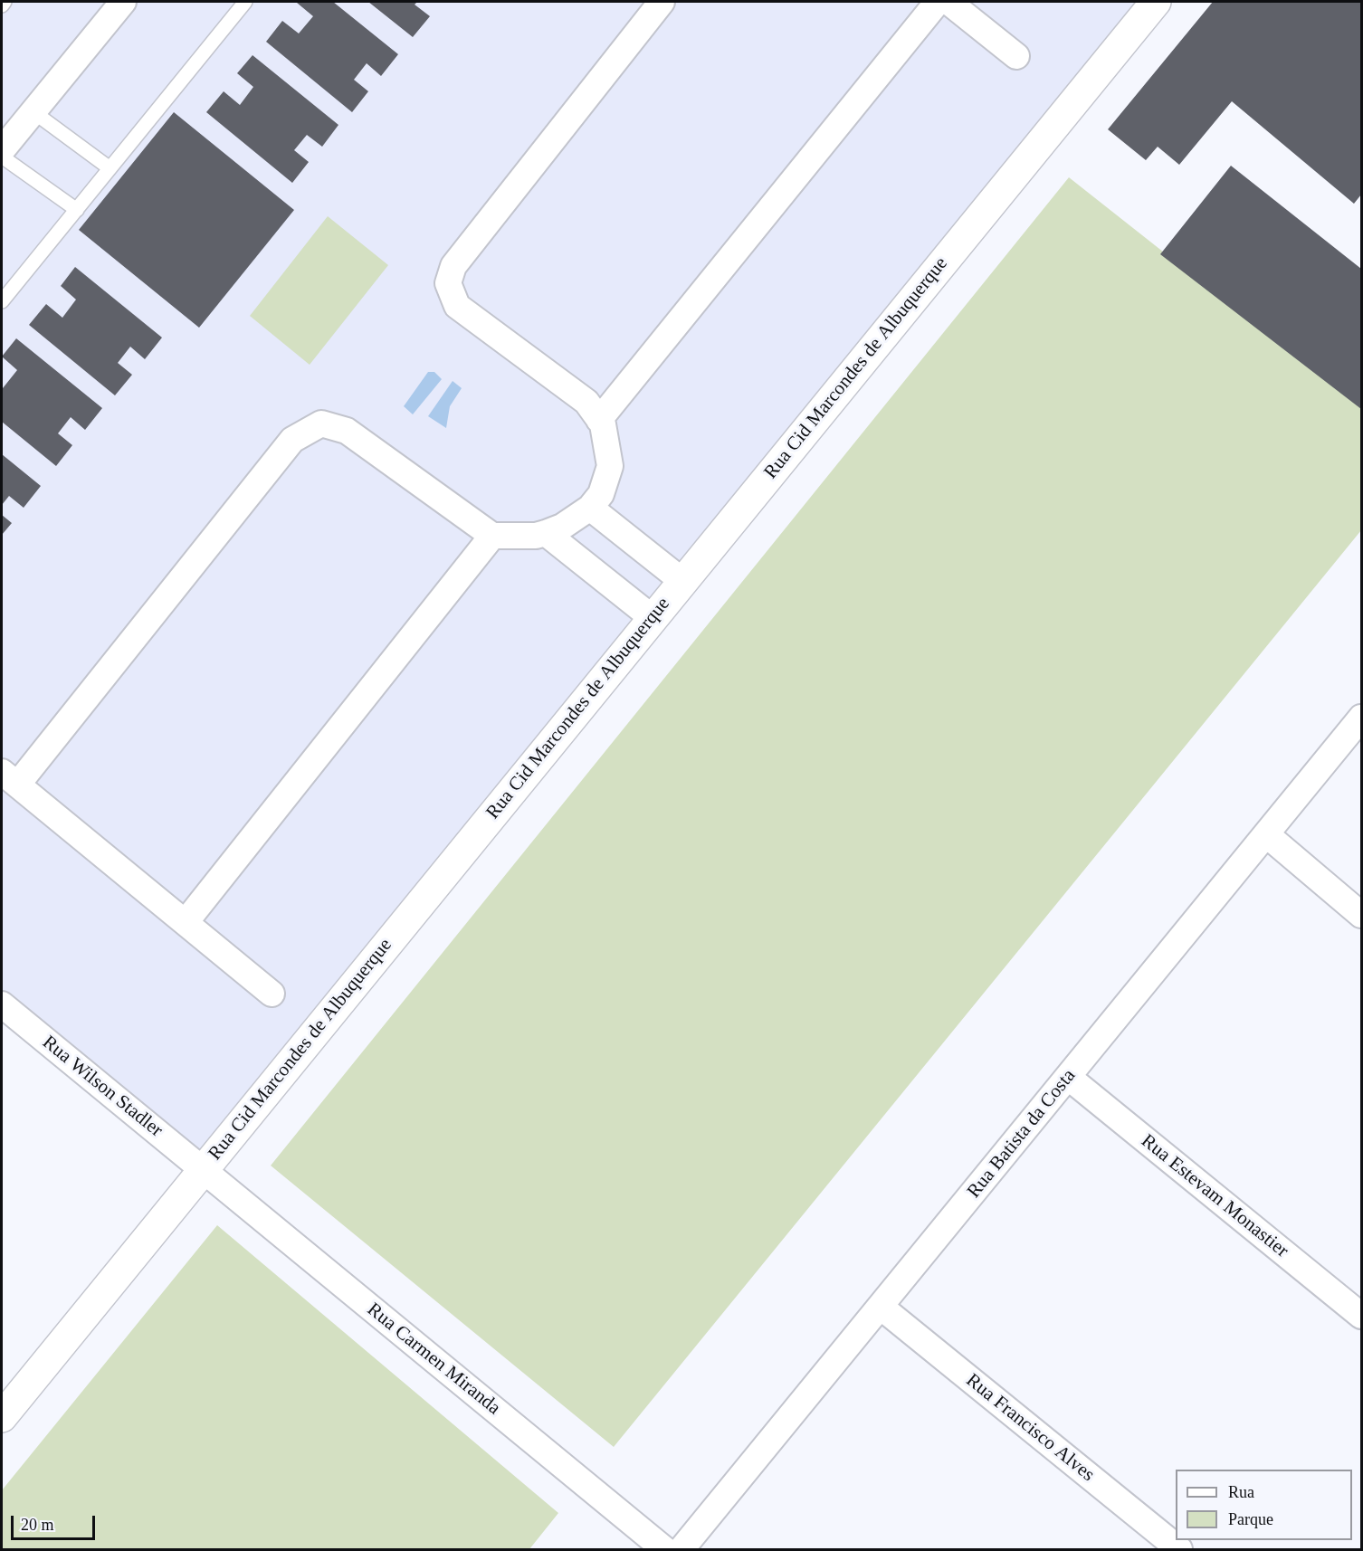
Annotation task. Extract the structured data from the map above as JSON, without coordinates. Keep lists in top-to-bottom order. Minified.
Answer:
{"streets":{"street":["Rua Cid Marcondes de Albuquerque","Rua Wilson Stadler","Rua Batista da Costa","Rua Estevam Monastier","Rua Carmen Miranda","Rua Francisco Alves"]},"crossings":[["Rua Cid Marcondes de Albuquerque","Rua Wilson Stadler"],["Rua Cid Marcondes de Albuquerque","Rua Carmen Miranda"],["Rua Wilson Stadler","Rua Carmen Miranda"],["Rua Batista da Costa","Rua Estevam Monastier"],["Rua Batista da Costa","Rua Francisco Alves"]],"legend":["Rua","Parque"],"scale_bar":"20 m"}
